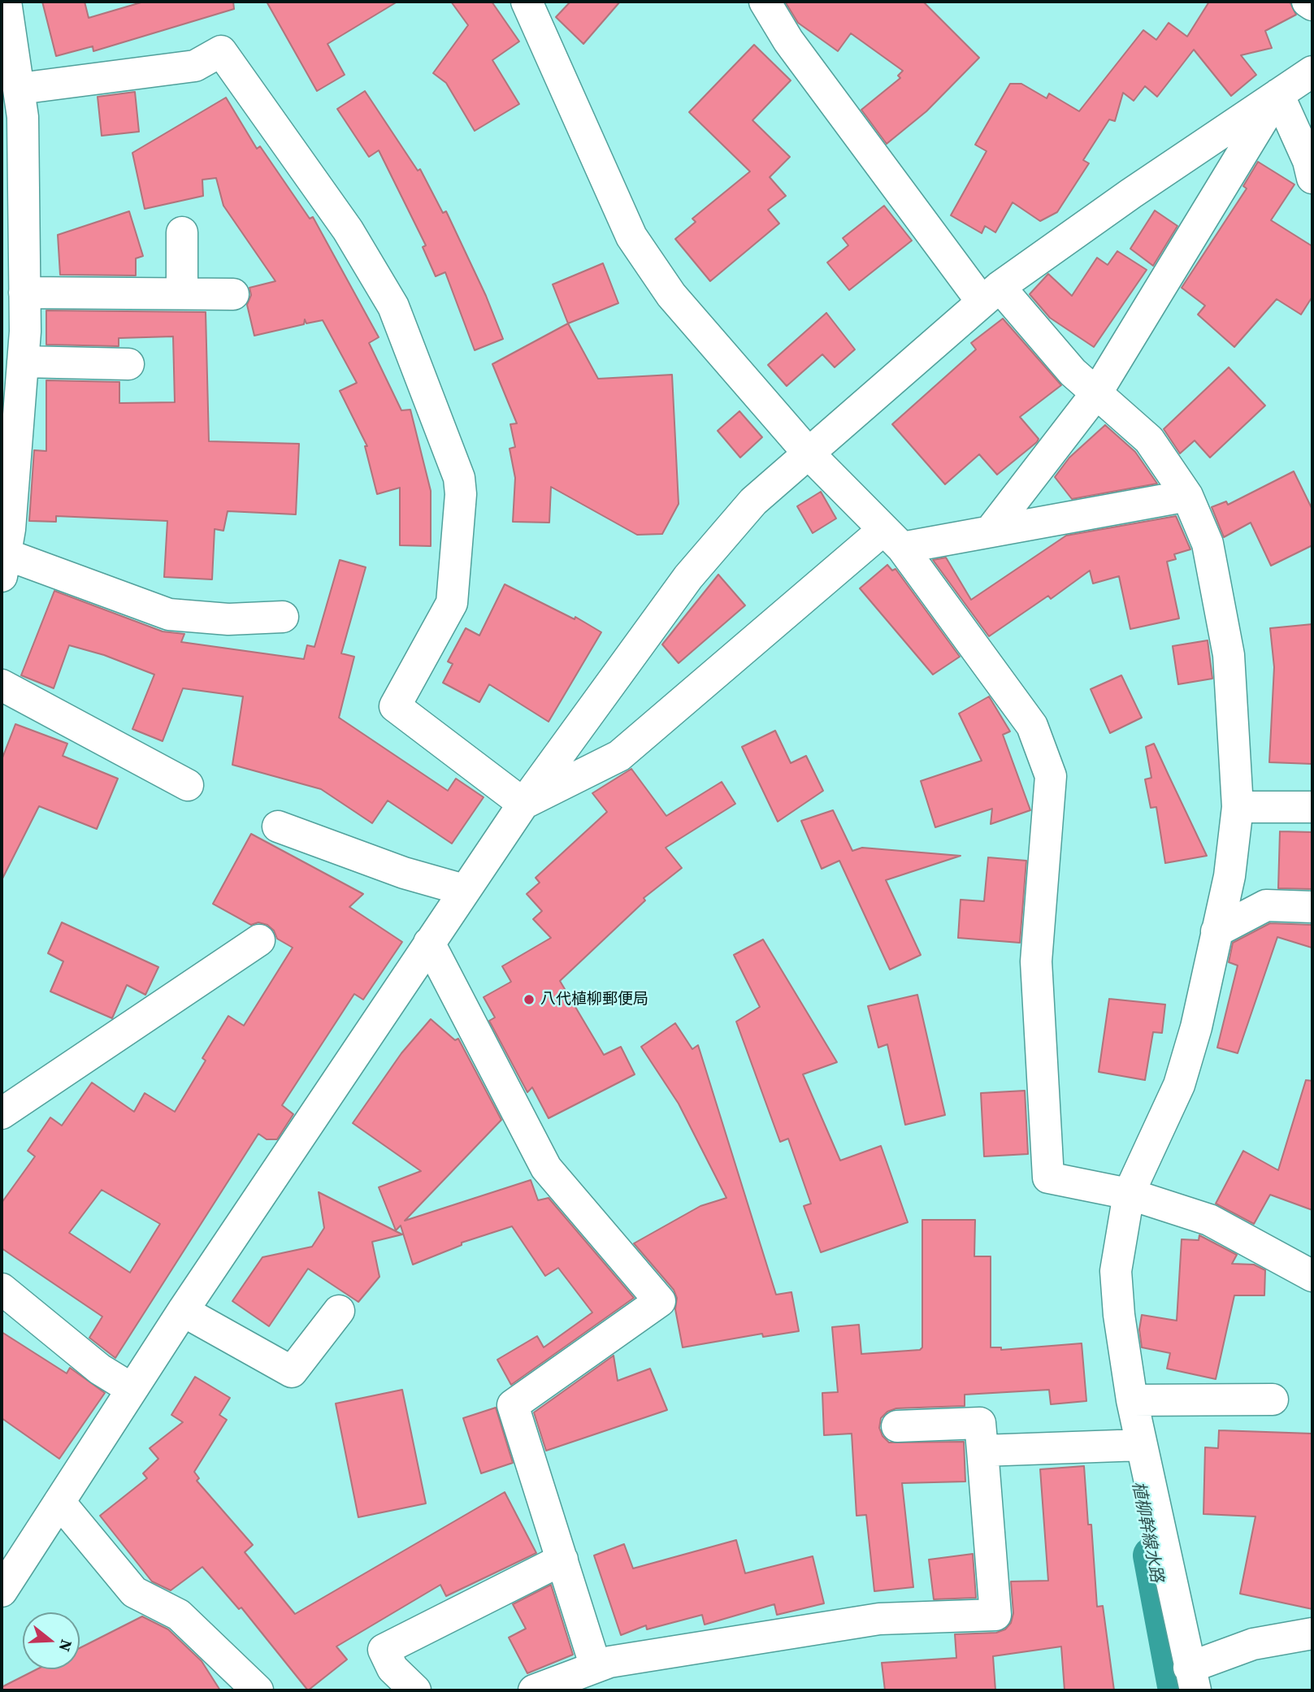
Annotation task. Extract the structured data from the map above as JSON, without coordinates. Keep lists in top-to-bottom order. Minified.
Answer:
{"water":["植柳幹線水路"],"places":["八代植柳郵便局"],"north":"right"}
